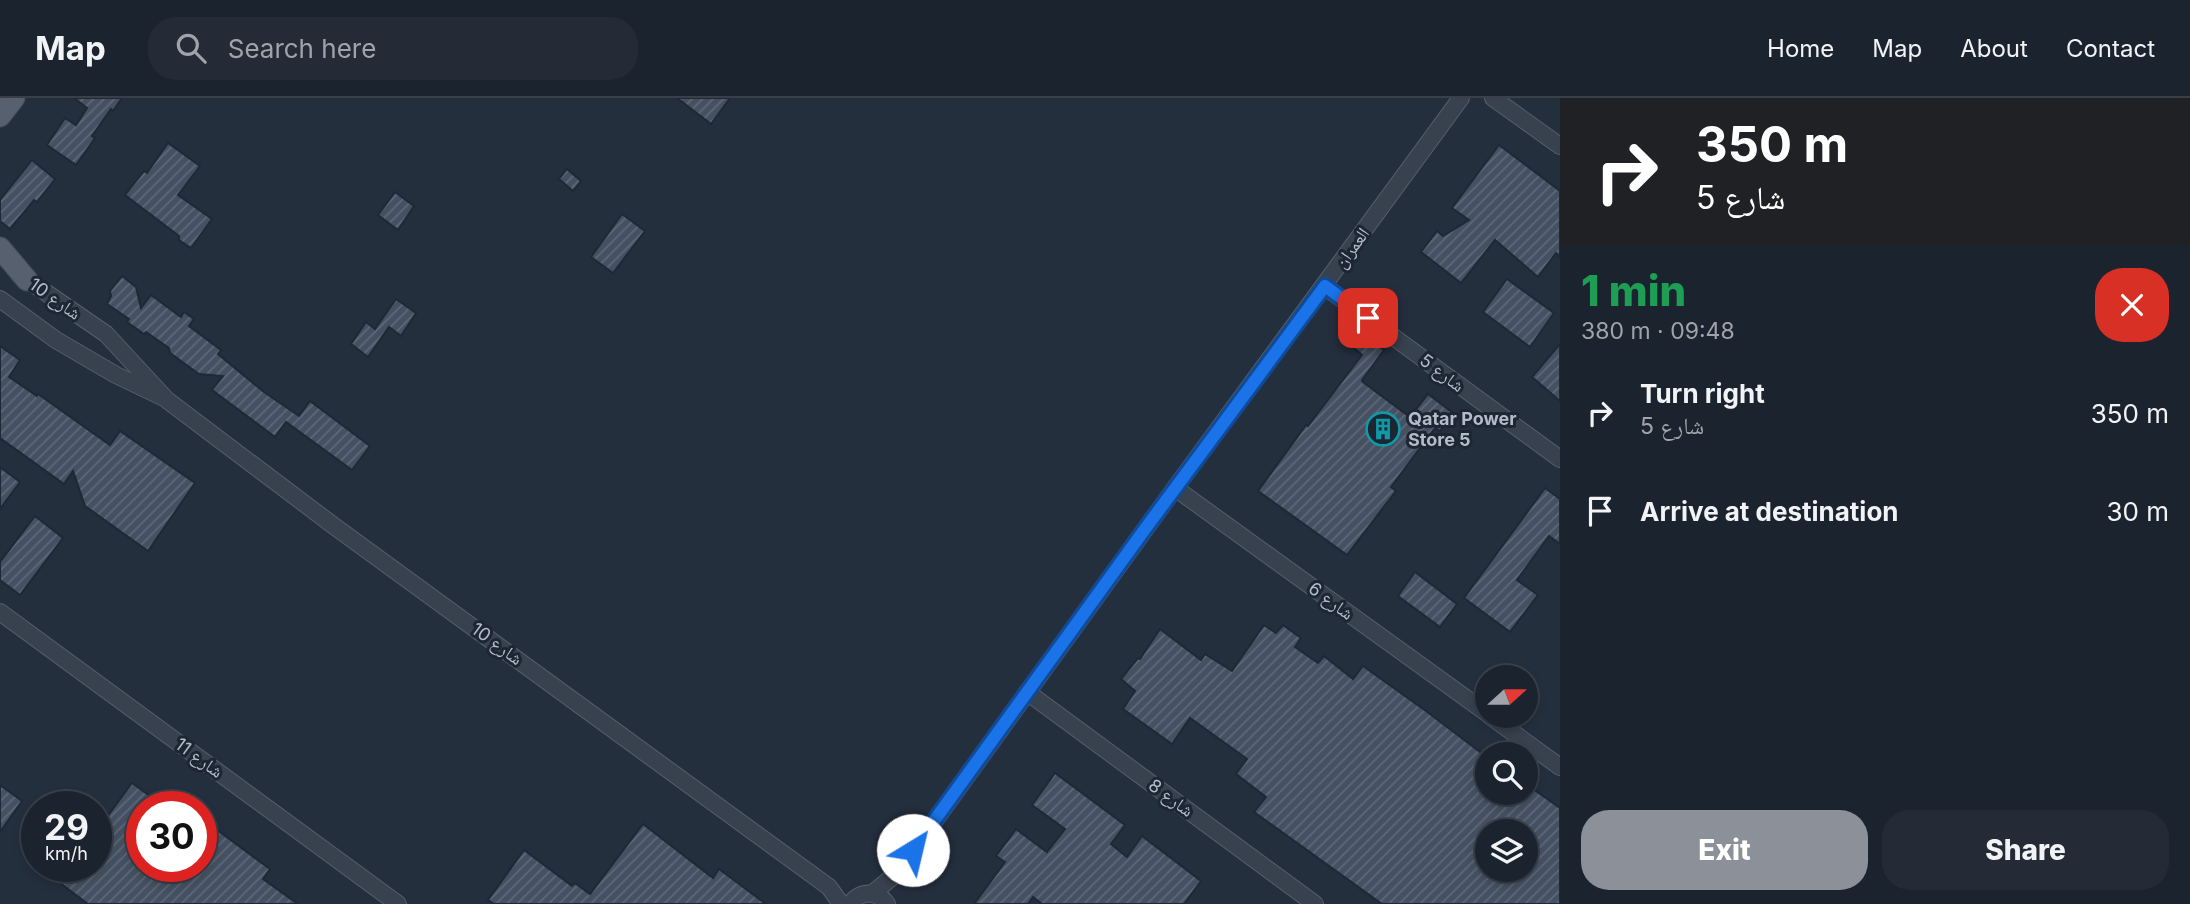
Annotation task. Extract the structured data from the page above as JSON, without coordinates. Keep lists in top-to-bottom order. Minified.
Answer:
{"streets":{"street":["العمران","شارع 10","شارع 5","شارع 6","شارع 11","شارع 8"]},"crossings":[["العمران","شارع 10"],["العمران","شارع 5"],["العمران","شارع 6"],["العمران","شارع 8"]],"places":{"building":["Qatar Power Store 5"]},"north":"right","page":{"header":"Map","search":"Search here","nav":["Home","Map","About","Contact"],"turn":["350 m","شارع 5"],"heading":["1 min","380 m · 09:48"],"list":[{"name":"Turn right","note":"شارع 5","value":"350 m"},{"name":"Arrive at destination","value":"30 m"}],"speed":"29 km/h","limit":"30","buttons":["Exit","Share"]}}
